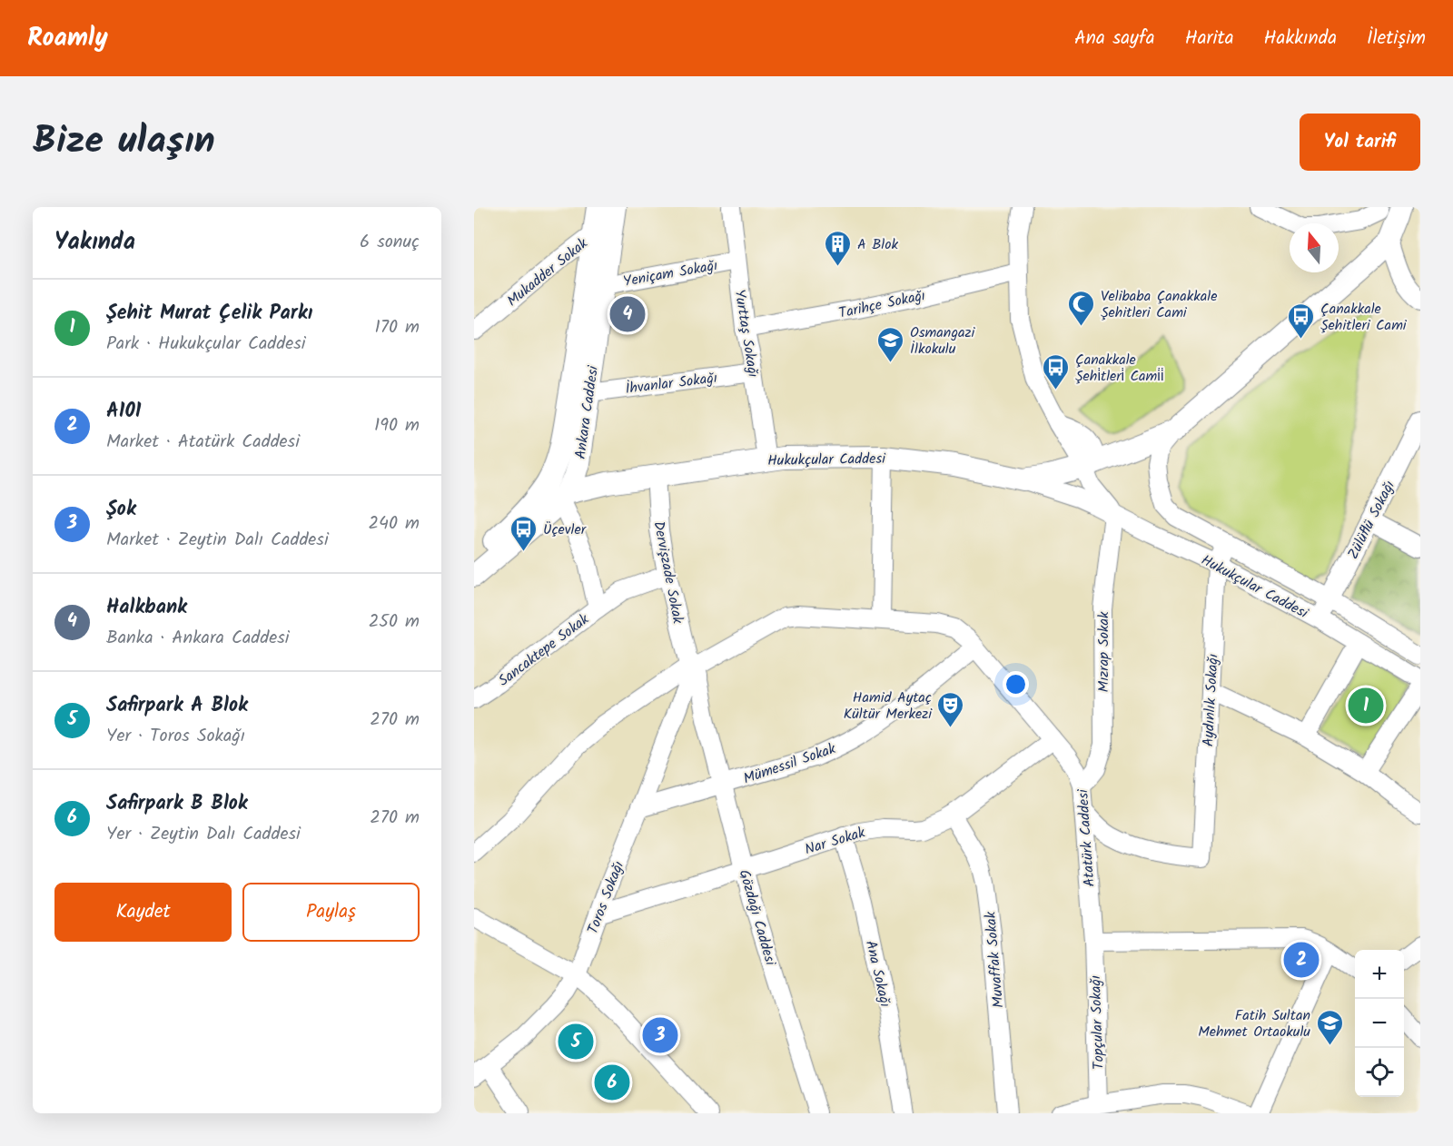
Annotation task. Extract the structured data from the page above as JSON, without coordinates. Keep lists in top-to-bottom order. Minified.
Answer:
{"streets":{"main road":["Ankara Caddesi","Hukukçular Caddesi"],"street":["Mukadder Sokak","Yeniçam Sokağı","Tarihçe Sokağı","Yurttaş Sokağı","İhvanlar Sokağı","Zülüflü Sokağı","Dervişzade Sokak","Sancaktepe Sokak","Mızrap Sokak","Aydınlık Sokağı","Mümessil Sokak","Atatürk Caddesi","Nar Sokak","Toros Sokağı","Gözdağı Caddesi","Muvaffak Sokak","Ana Sokağı","Topçular Sokağı"]},"crossings":[["Mukadder Sokak","Ankara Caddesi"],["Yeniçam Sokağı","Yurttaş Sokağı"],["Yeniçam Sokağı","Ankara Caddesi"],["Tarihçe Sokağı","Yurttaş Sokağı"],["Yurttaş Sokağı","İhvanlar Sokağı"],["Yurttaş Sokağı","Hukukçular Caddesi"],["İhvanlar Sokağı","Ankara Caddesi"],["Ankara Caddesi","Hukukçular Caddesi"],["Ankara Caddesi","Sancaktepe Sokak"],["Hukukçular Caddesi","Zülüflü Sokağı"],["Hukukçular Caddesi","Dervişzade Sokak"],["Hukukçular Caddesi","Sancaktepe Sokak"],["Hukukçular Caddesi","Mızrap Sokak"],["Hukukçular Caddesi","Aydınlık Sokağı"],["Dervişzade Sokak","Atatürk Caddesi"],["Dervişzade Sokak","Toros Sokağı"],["Dervişzade Sokak","Gözdağı Caddesi"],["Mızrap Sokak","Atatürk Caddesi"],["Aydınlık Sokağı","Atatürk Caddesi"],["Mümessil Sokak","Atatürk Caddesi"],["Mümessil Sokak","Toros Sokağı"],["Mümessil Sokak","Gözdağı Caddesi"],["Atatürk Caddesi","Nar Sokak"],["Atatürk Caddesi","Toros Sokağı"],["Atatürk Caddesi","Topçular Sokağı"],["Nar Sokak","Toros Sokağı"],["Nar Sokak","Gözdağı Caddesi"],["Nar Sokak","Muvaffak Sokak"],["Nar Sokak","Ana Sokağı"]],"places":{"building":["A Blok"],"mosque":["Velibaba Çanakkale Şehitleri Cami"],"bus stop":["Çanakkale Şehitleri Cami","Çanakkale Şehi̇tleri̇ Cami̇i̇","Üçevler"],"school or university":["Osmangazi İlkokulu","Fatih Sultan Mehmet Ortaokulu"],"theatre":["Hamid Aytaç Kültür Merkezi"]},"north":"top","page":{"header":"Roamly","nav":["Ana sayfa","Harita","Hakkında","İletişim"],"title":"Bize ulaşın","buttons":["Yol tarifi",["Kaydet","Paylaş"]],"heading":["Yakında","6 sonuç"],"list":[{"mark":"1","name":"Şehit Murat Çelik Parkı","note":"Park · Hukukçular Caddesi","value":"170 m"},{"mark":"2","name":"A101","note":"Market · Atatürk Caddesi","value":"190 m"},{"mark":"3","name":"Şok","note":"Market · Zeytin Dalı Caddesi","value":"240 m"},{"mark":"4","name":"Halkbank","note":"Banka · Ankara Caddesi","value":"250 m"},{"mark":"5","name":"Safirpark A Blok","note":"Yer · Toros Sokağı","value":"270 m"},{"mark":"6","name":"Safirpark B Blok","note":"Yer · Zeytin Dalı Caddesi","value":"270 m"}],"pins":["4","1","2","3","5","6"],"map_buttons":["+","−"]}}
